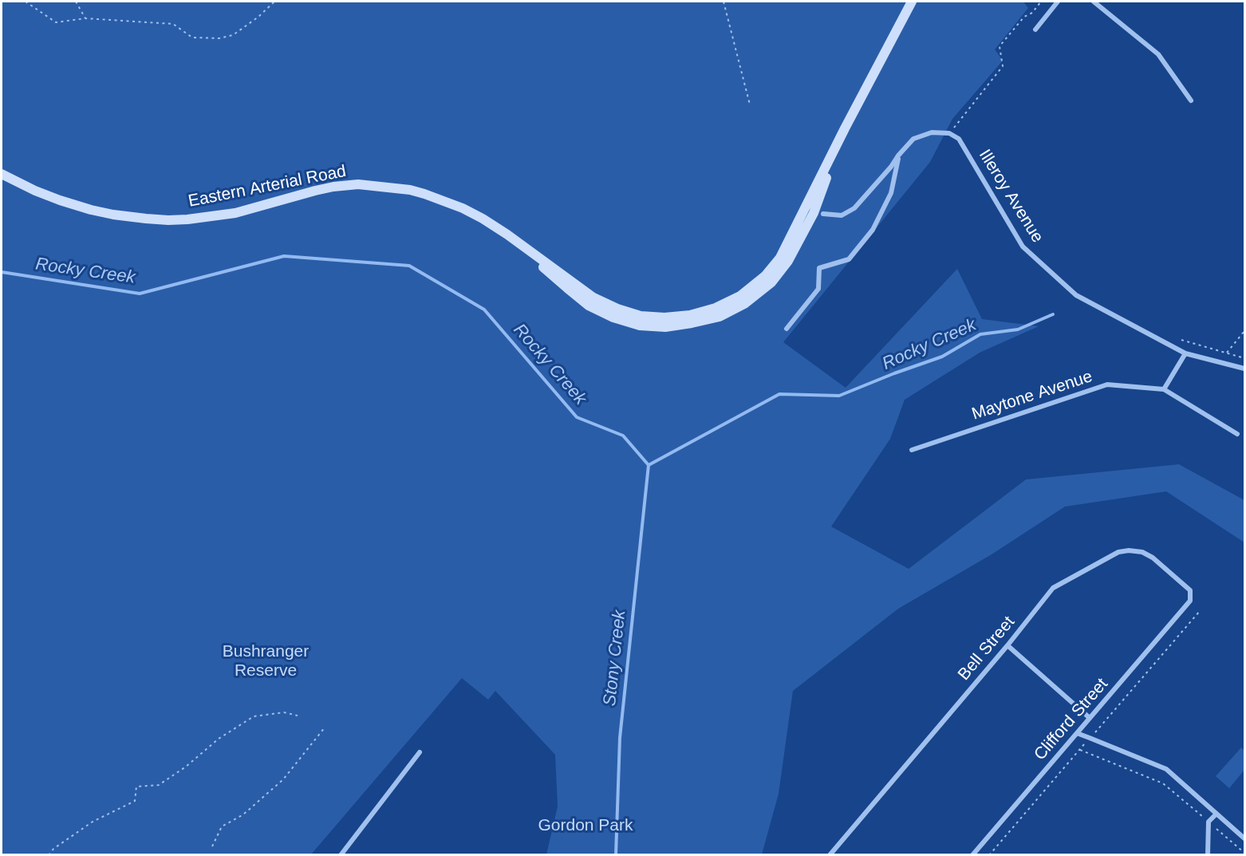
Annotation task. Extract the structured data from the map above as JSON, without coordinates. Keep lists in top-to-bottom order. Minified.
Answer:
{"streets":{"main road":["Eastern Arterial Road"],"street":["Illeroy Avenue","Maytone Avenue","Bell Street","Clifford Street"]},"crossings":[["Bell Street","Clifford Street"]],"water":["Rocky Creek","Stony Creek"],"parks":["Bushranger Reserve","Gordon Park"]}
